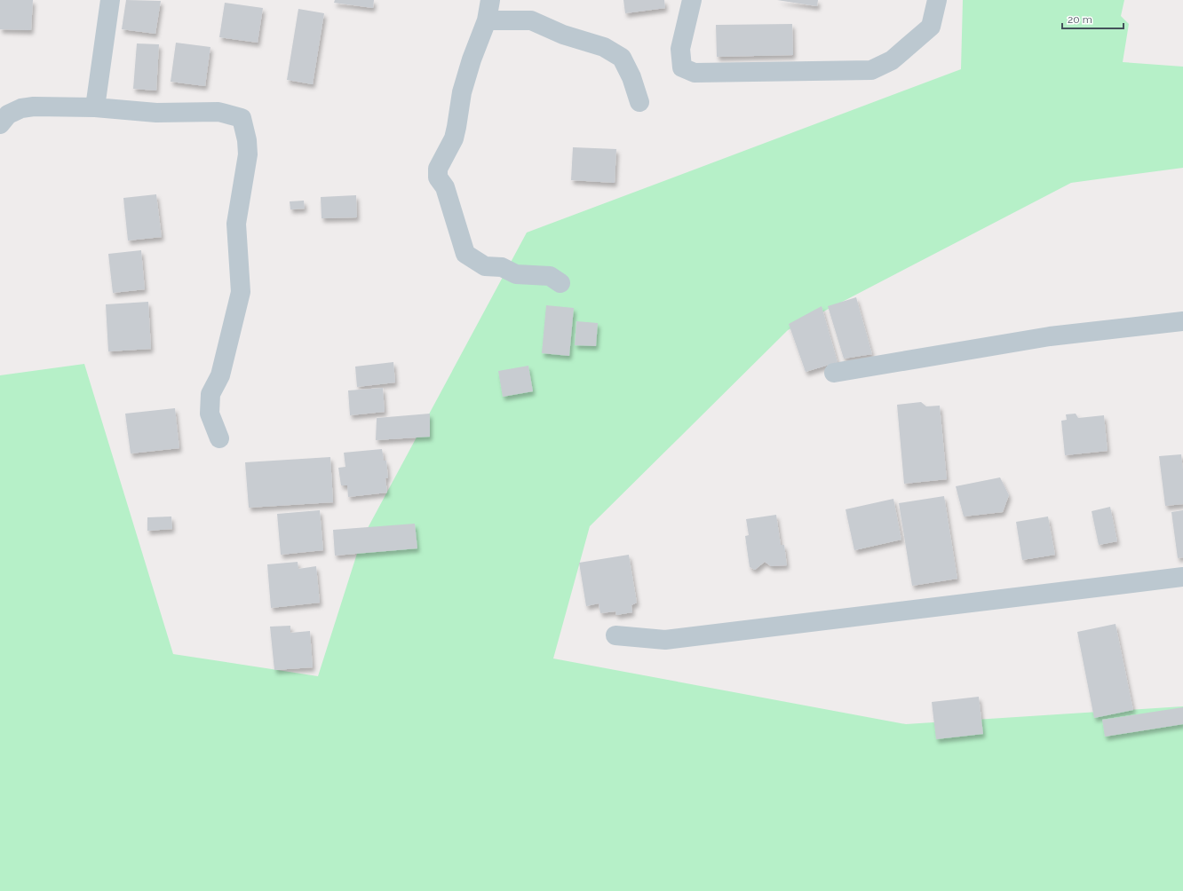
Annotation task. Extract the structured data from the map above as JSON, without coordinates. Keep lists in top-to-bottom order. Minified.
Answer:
{"scale_bar":"20 m"}
